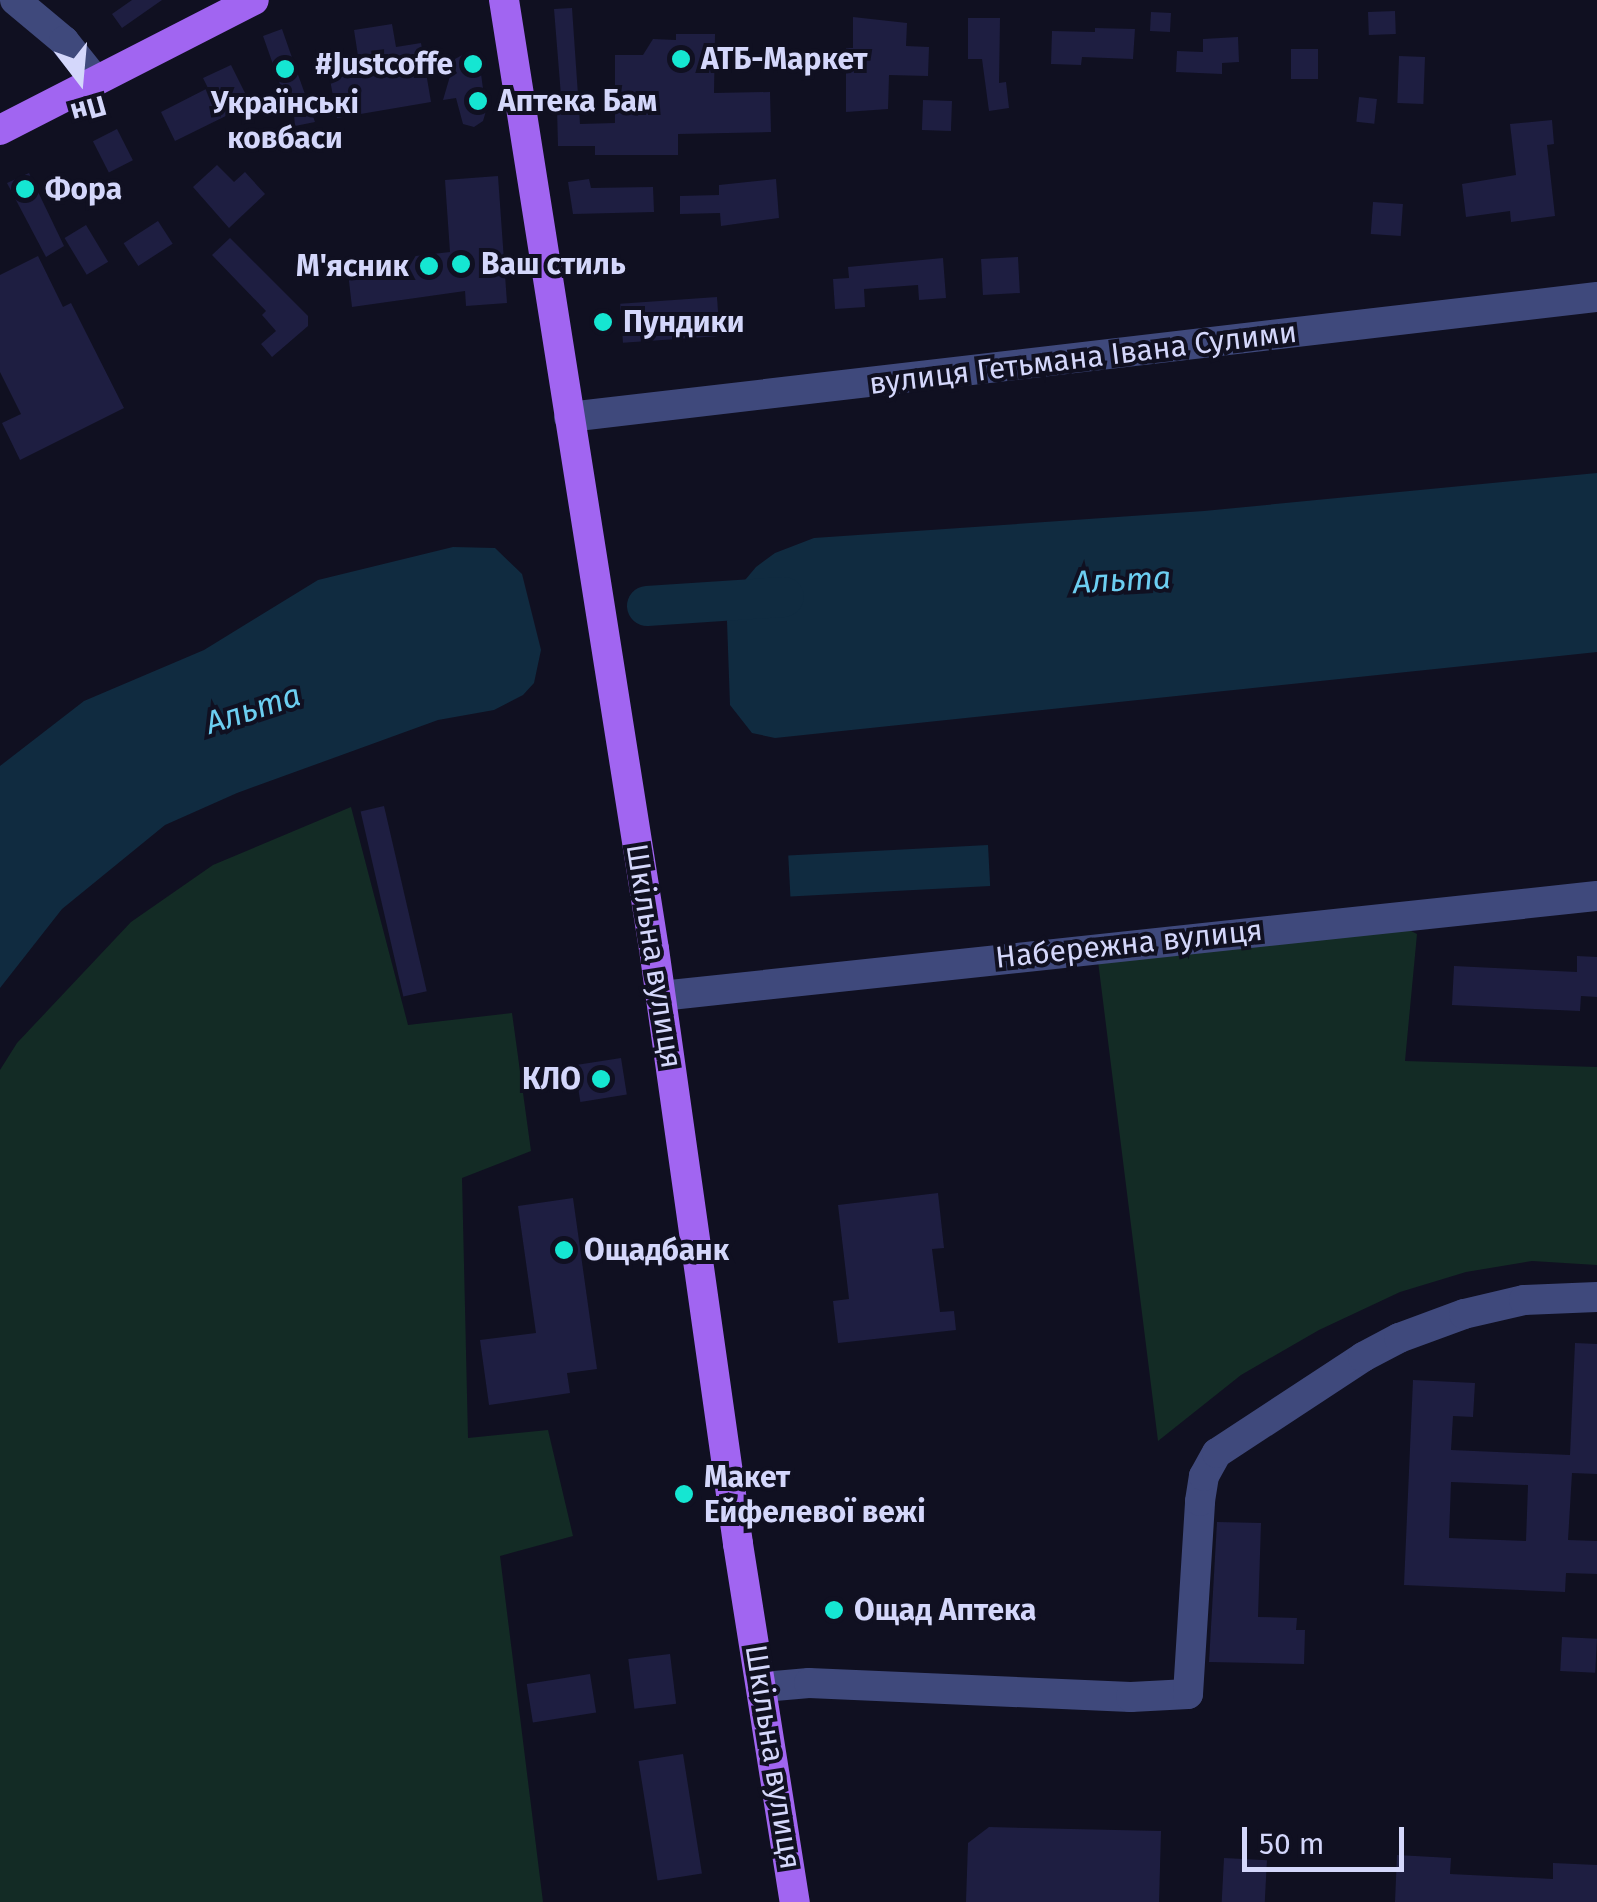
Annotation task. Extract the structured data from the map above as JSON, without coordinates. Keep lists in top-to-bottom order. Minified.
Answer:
{"streets":{"main road":["Шкільна вулиця"],"street":["вулиця Гетьмана Івана Сулими","Набережна вулиця"]},"crossings":[["вулиця Гетьмана Івана Сулими","Шкільна вулиця"],["Набережна вулиця","Шкільна вулиця"]],"water":["Альта"],"places":["АТБ-Маркет","#Justcoffe","Українські ковбаси","Аптека Бам","Фора","Ваш стиль","М'ясник","Пундики","КЛО","Ощадбанк","Макет Ейфелевої вежі","Ощад Аптека"],"scale_bar":"50 m","north":"bottom"}
